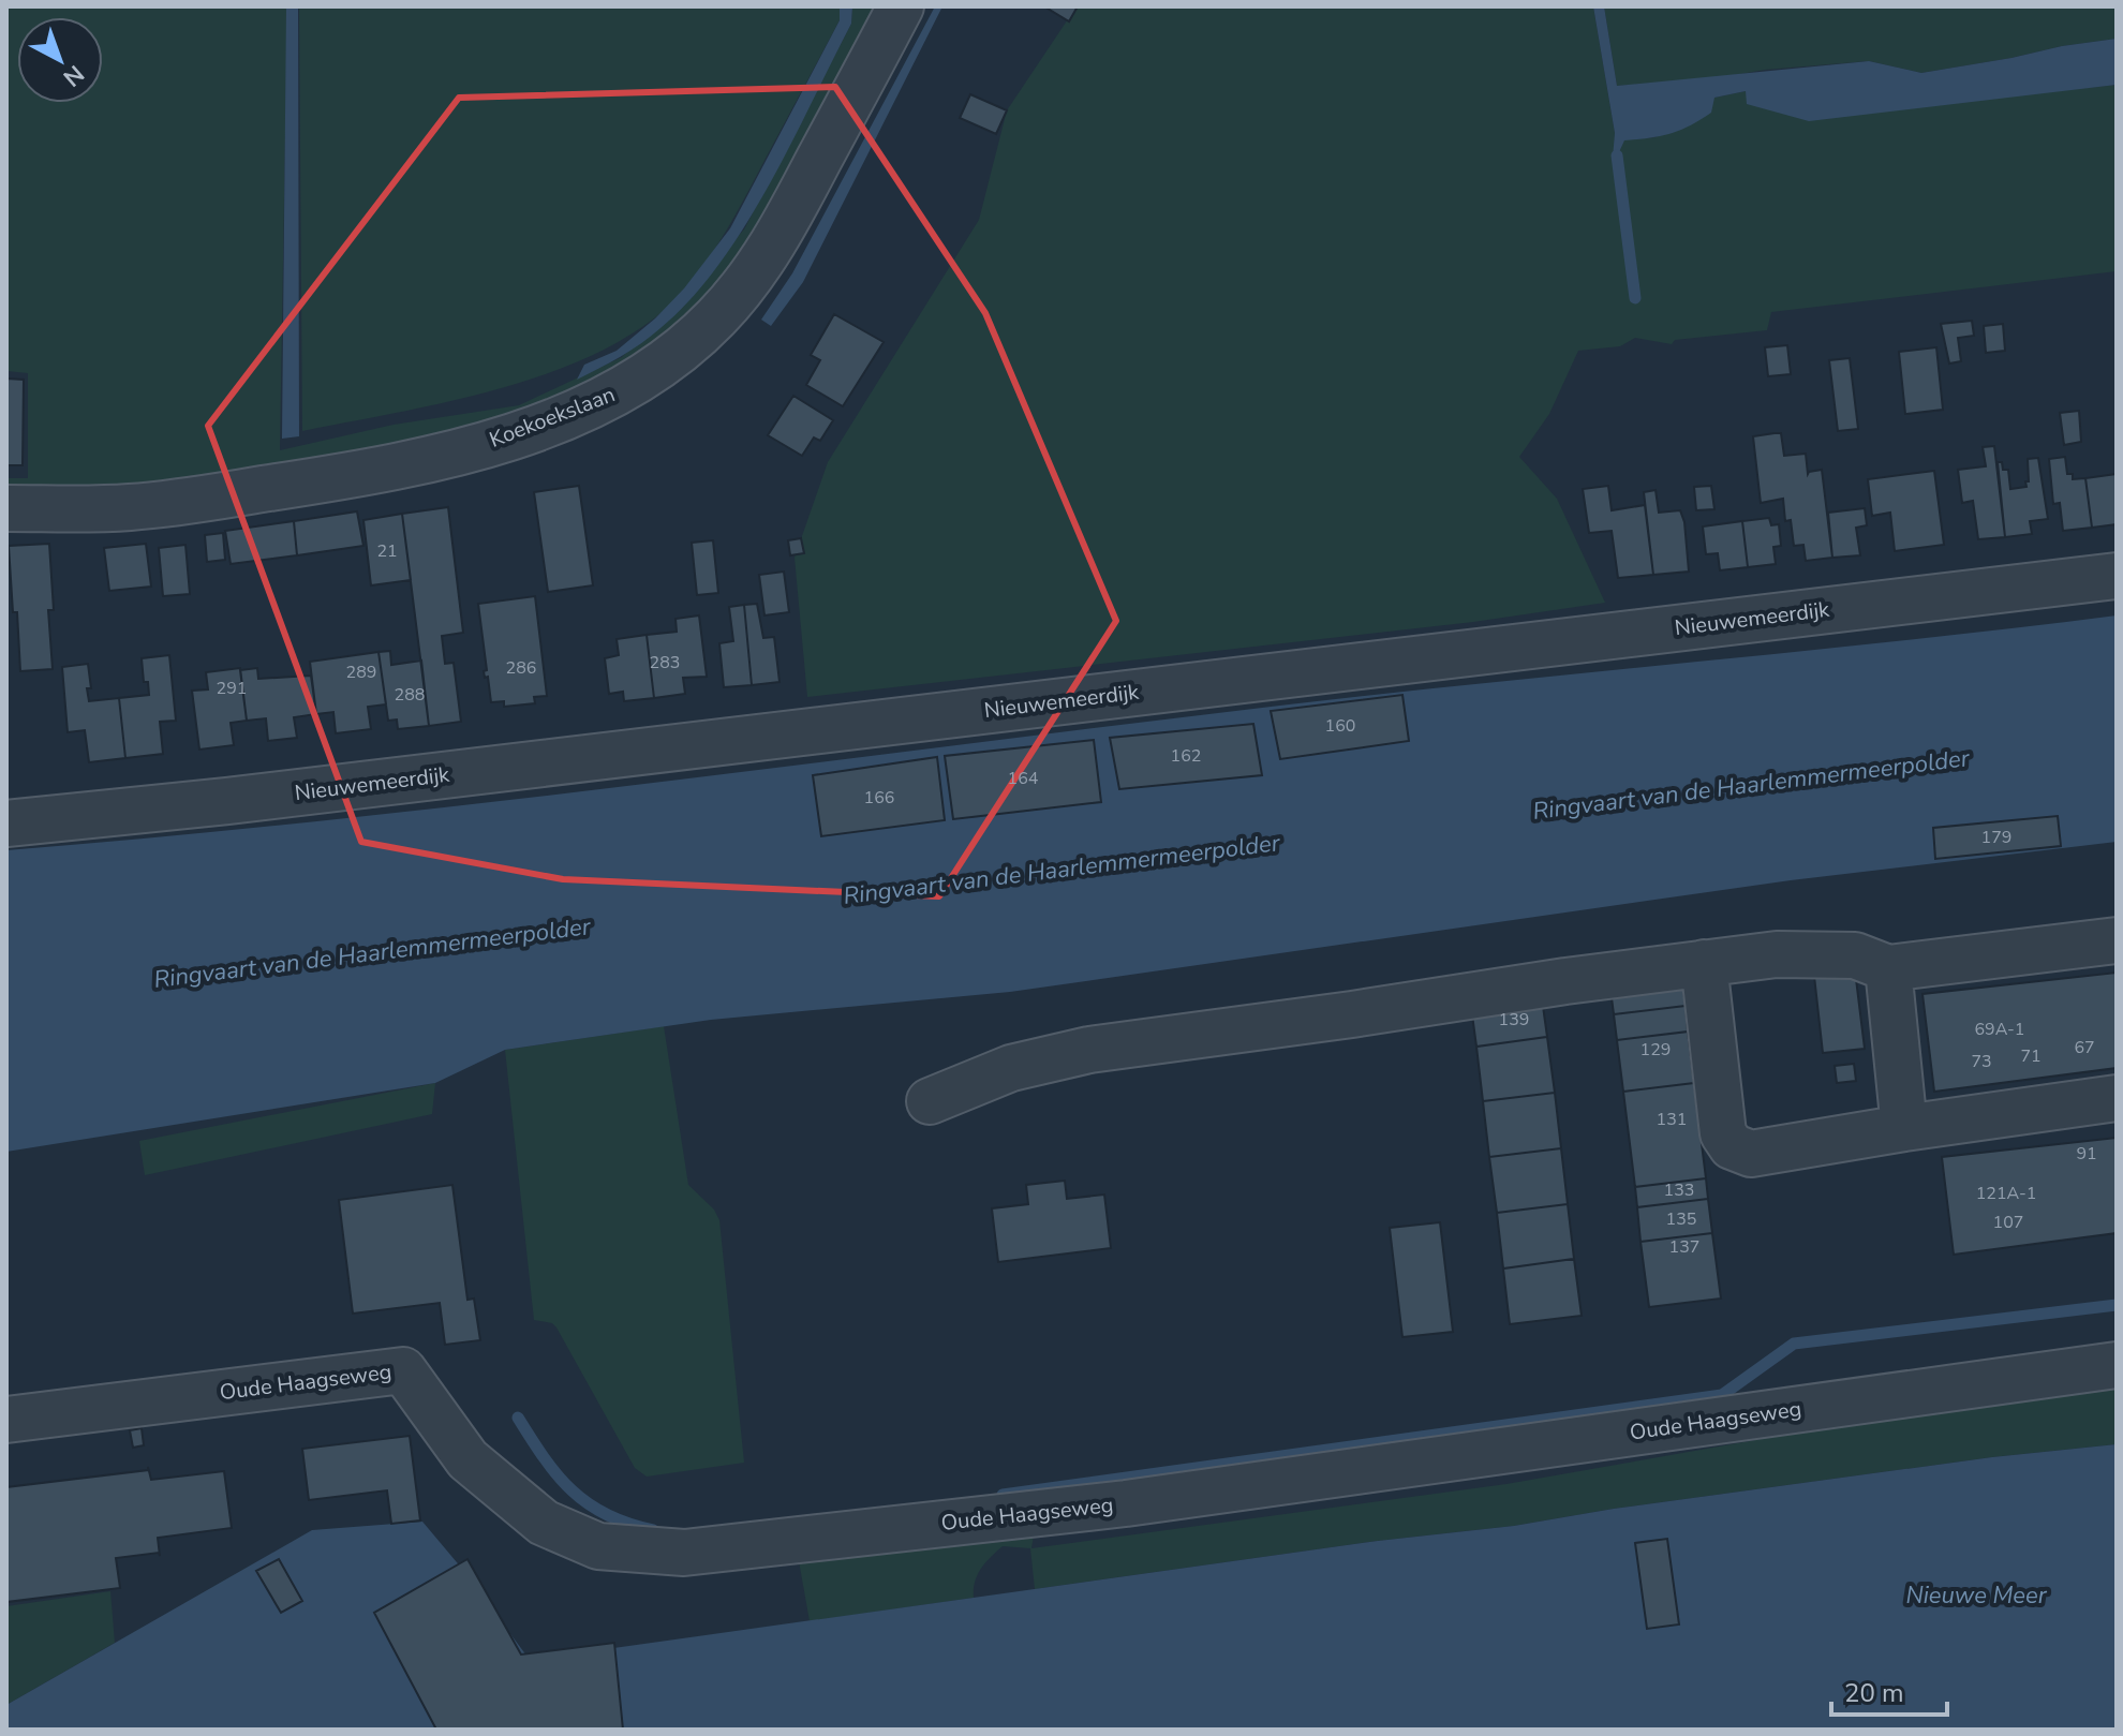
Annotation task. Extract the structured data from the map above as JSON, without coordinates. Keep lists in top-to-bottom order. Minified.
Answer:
{"streets":{"street":["Koekoekslaan","Nieuwemeerdijk","Oude Haagseweg"]},"water":["Ringvaart van de Haarlemmermeerpolder","Nieuwe Meer"],"house_numbers":["21","283","286","289","291","288","160","162","164","166","179","139","69A-1","67","129","71","73","131","91","133","121A-1","135","107","137"],"scale_bar":"20 m","north":"bottom right"}
